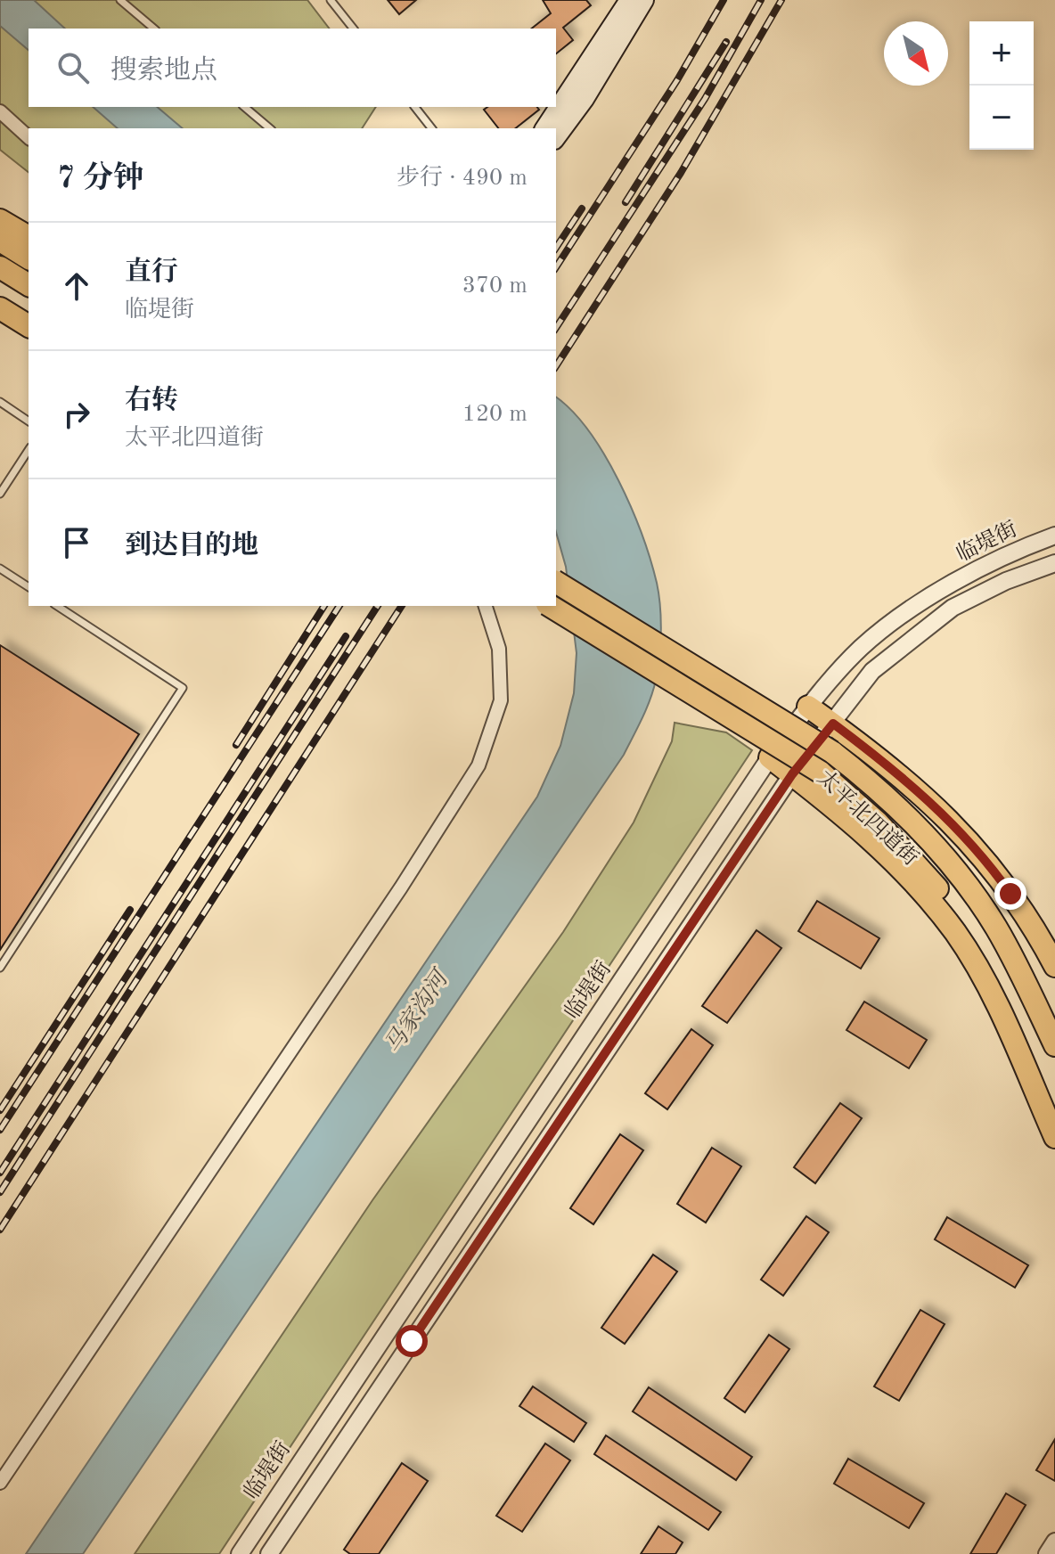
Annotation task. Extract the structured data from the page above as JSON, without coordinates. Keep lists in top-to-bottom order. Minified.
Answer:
{"streets":{"main road":["太平北四道街"],"street":["临堤街"]},"crossings":[["临堤街","太平北四道街"]],"water":["马家沟河"],"north":"bottom right","page":{"map_buttons":["+","−"],"search":"搜索地点","heading":["7 分钟","步行 · 490 m"],"list":[["直行","临堤街","370 m"],["右转","太平北四道街","120 m"],"到达目的地"]}}
